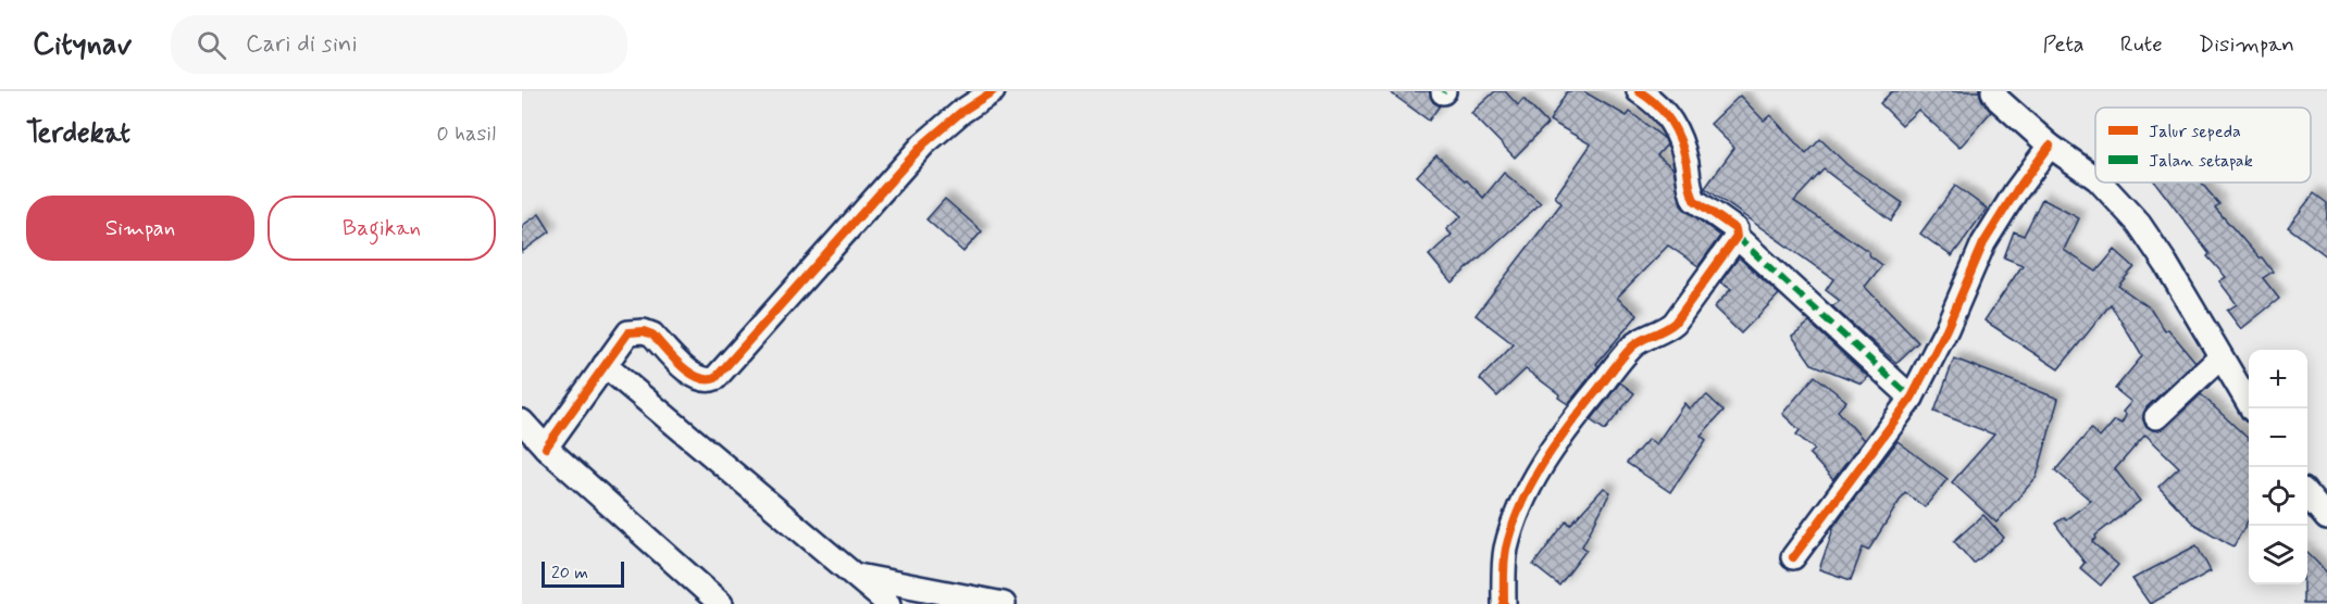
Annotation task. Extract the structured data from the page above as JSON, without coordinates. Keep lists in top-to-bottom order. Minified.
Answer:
{"legend":["Jalur sepeda","Jalan setapak"],"scale_bar":"20 m","page":{"header":"Citynav","search":"Cari di sini","nav":["Peta","Rute","Disimpan"],"heading":["Terdekat","0 hasil"],"buttons":["Simpan","Bagikan"],"map_buttons":["+","−"],"scale":"20 m"}}
